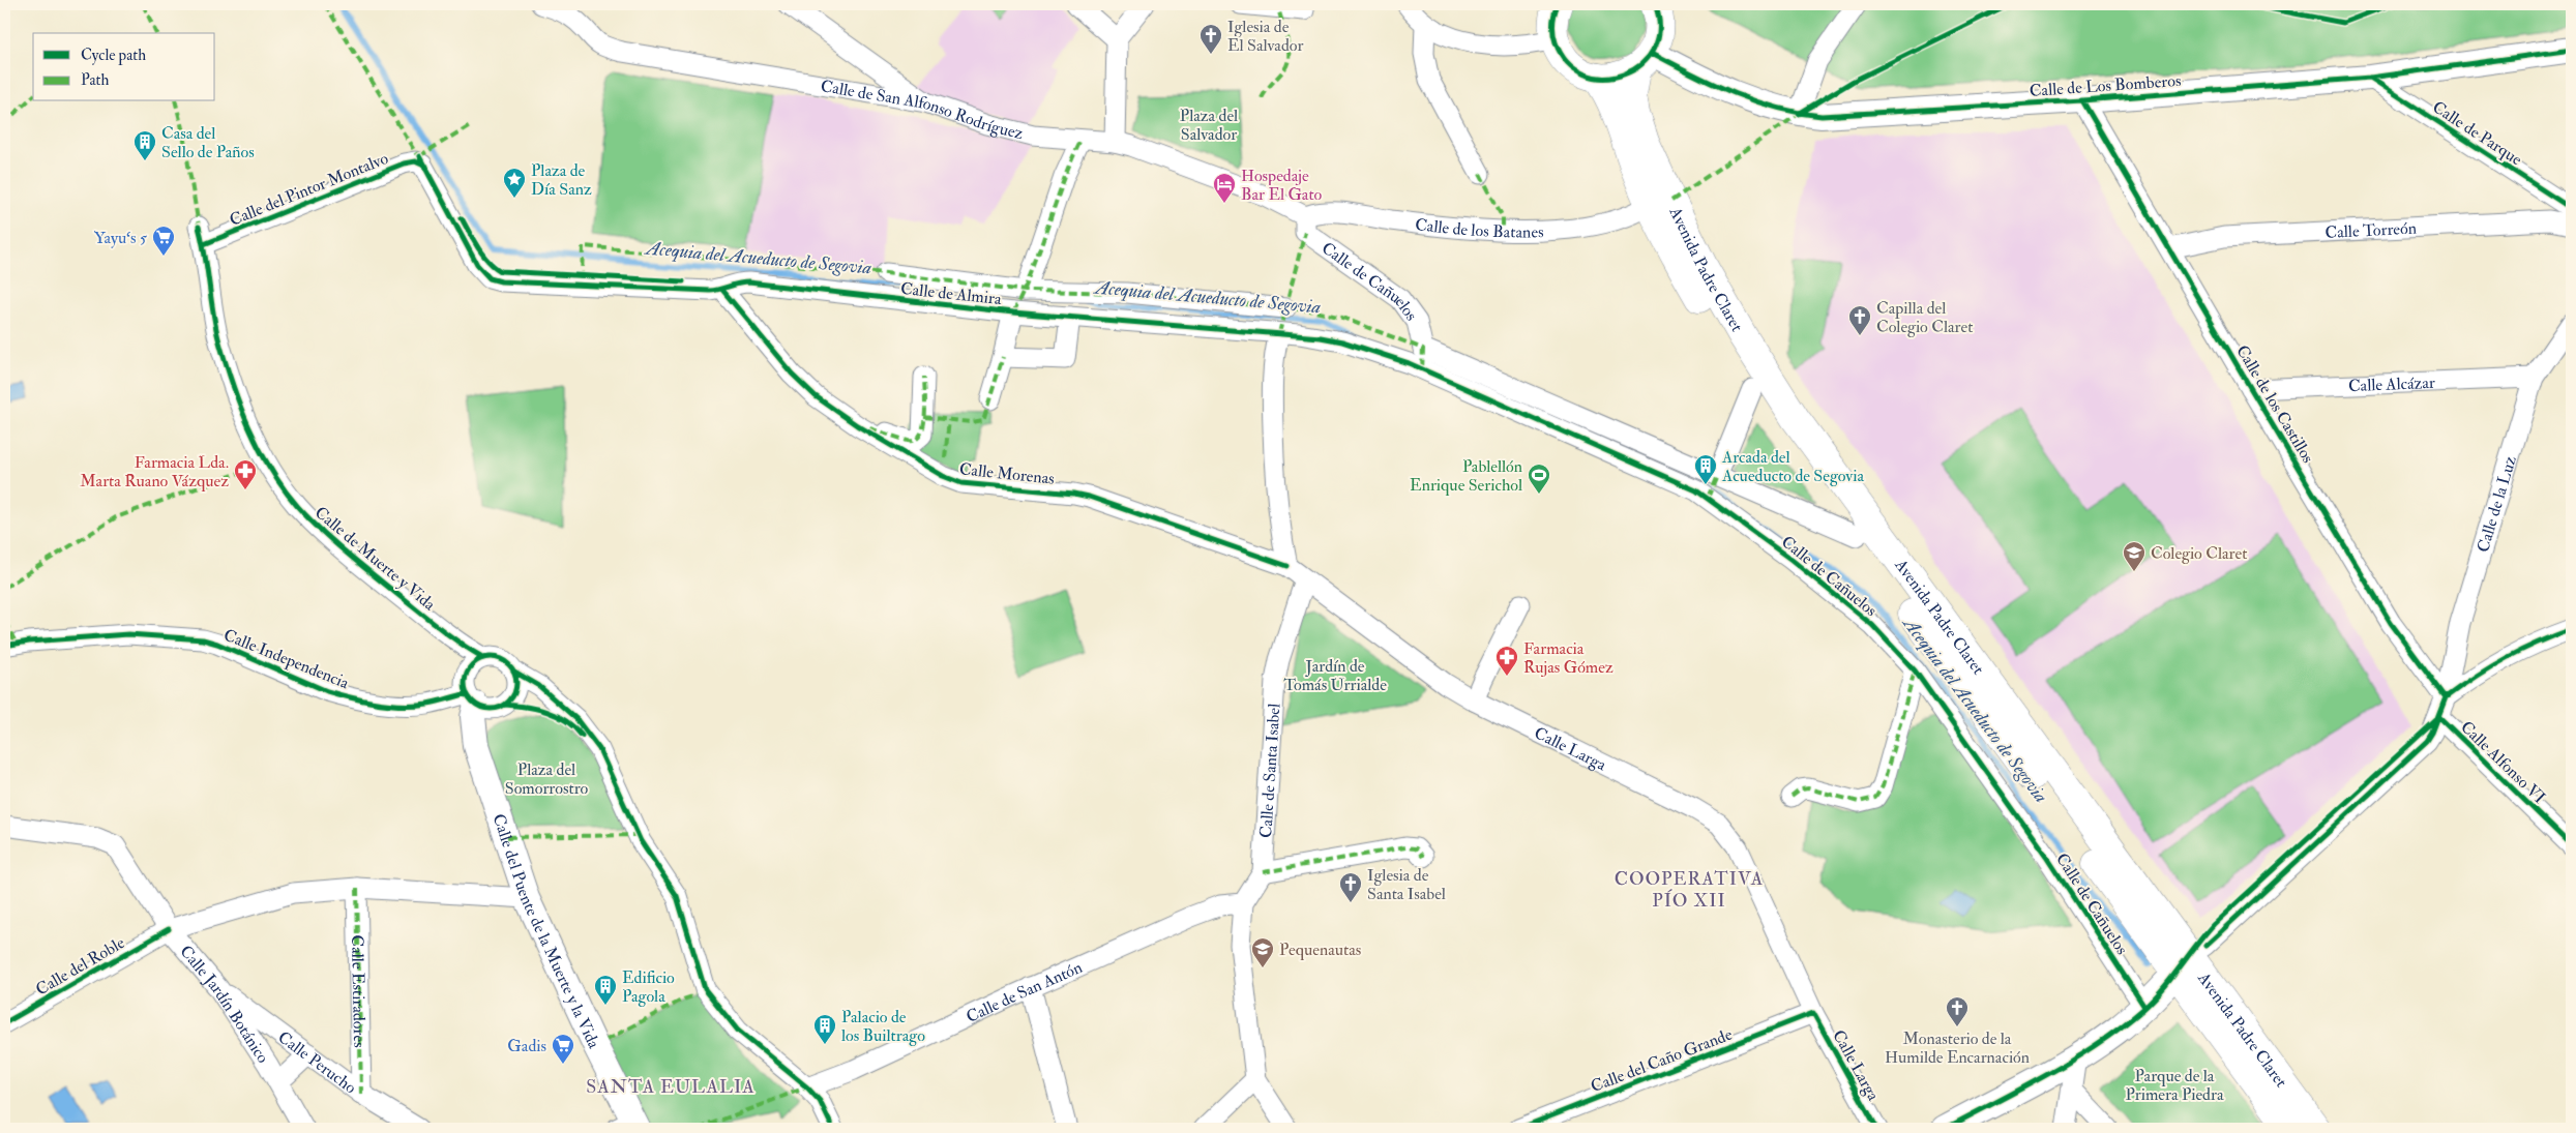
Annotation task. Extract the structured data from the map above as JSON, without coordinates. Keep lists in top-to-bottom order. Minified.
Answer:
{"streets":{"main road":["Avenida Padre Claret"],"street":["Calle de Los Bomberos","Calle de San Alfonso Rodríguez","Calle de Parque","Calle del Pintor Montalvo","Calle de los Batanes","Calle Torreón","Calle de Cañuelos","Calle de Almira","Calle Alcázar","Calle de los Castillos","Calle Morenas","Calle de la Luz","Calle de Muerte y Vida","Calle Independencia","Calle Larga","Calle Alfonso VI","Calle de Santa Isabel","Calle del Puente de la Muerte y la Vida","Calle del Roble","Calle Estiradores","Calle de San Antón","Calle Jardín Botánico","Calle del Caño Grande","Calle Perucho"]},"crossings":[["Calle de Los Bomberos","Calle de Parque"],["Calle de Los Bomberos","Avenida Padre Claret"],["Calle de Los Bomberos","Calle de los Castillos"],["Calle de San Alfonso Rodríguez","Calle de los Batanes"],["Calle de San Alfonso Rodríguez","Calle de Cañuelos"],["Calle del Pintor Montalvo","Calle de Almira"],["Calle del Pintor Montalvo","Calle de Muerte y Vida"],["Calle de los Batanes","Avenida Padre Claret"],["Calle de los Batanes","Calle de Cañuelos"],["Calle Torreón","Calle de los Castillos"],["Avenida Padre Claret","Calle de Cañuelos"],["Calle de Cañuelos","Calle de Almira"],["Calle de Almira","Calle Morenas"],["Calle Alcázar","Calle de los Castillos"],["Calle Alcázar","Calle de la Luz"],["Calle de los Castillos","Calle de la Luz"],["Calle Morenas","Calle Larga"],["Calle de Muerte y Vida","Calle Independencia"],["Calle de Muerte y Vida","Calle del Puente de la Muerte y la Vida"],["Calle Independencia","Calle del Puente de la Muerte y la Vida"],["Calle Larga","Calle de Santa Isabel"],["Calle Larga","Calle del Caño Grande"],["Calle de Santa Isabel","Calle de San Antón"],["Calle del Puente de la Muerte y la Vida","Calle del Roble"],["Calle del Roble","Calle Estiradores"],["Calle del Roble","Calle Jardín Botánico"],["Calle Estiradores","Calle Perucho"],["Calle Jardín Botánico","Calle Perucho"]],"districts":["COOPERATIVA PÍO XII","SANTA EULALIA"],"water":["Acequia del Acueducto de Segovia"],"parks":["Plaza del Salvador","Jardín de Tomás Urrialde","Plaza del Somorrostro","Parque de la Primera Piedra"],"places":{"church":["Iglesia de El Salvador","Capilla del Colegio Claret","Iglesia de Santa Isabel","Monasterio de la Humilde Encarnación"],"building":["Casa del Sello de Paños","Arcada del Acueducto de Segovia","Edificio Pagola","Palacio de los Builtrago"],"place":["Plaza de Día Sanz"],"hotel":["Hospedaje Bar El Gato"],"supermarket":["Yayu‘s 5","Gadis"],"pharmacy":["Farmacia Lda. Marta Ruano Vázquez","Farmacia Rujas Gómez"],"sports":["Pablellón Enrique Serichol"],"school or university":["Colegio Claret","Pequenautas"]},"legend":["Cycle path","Path"]}
